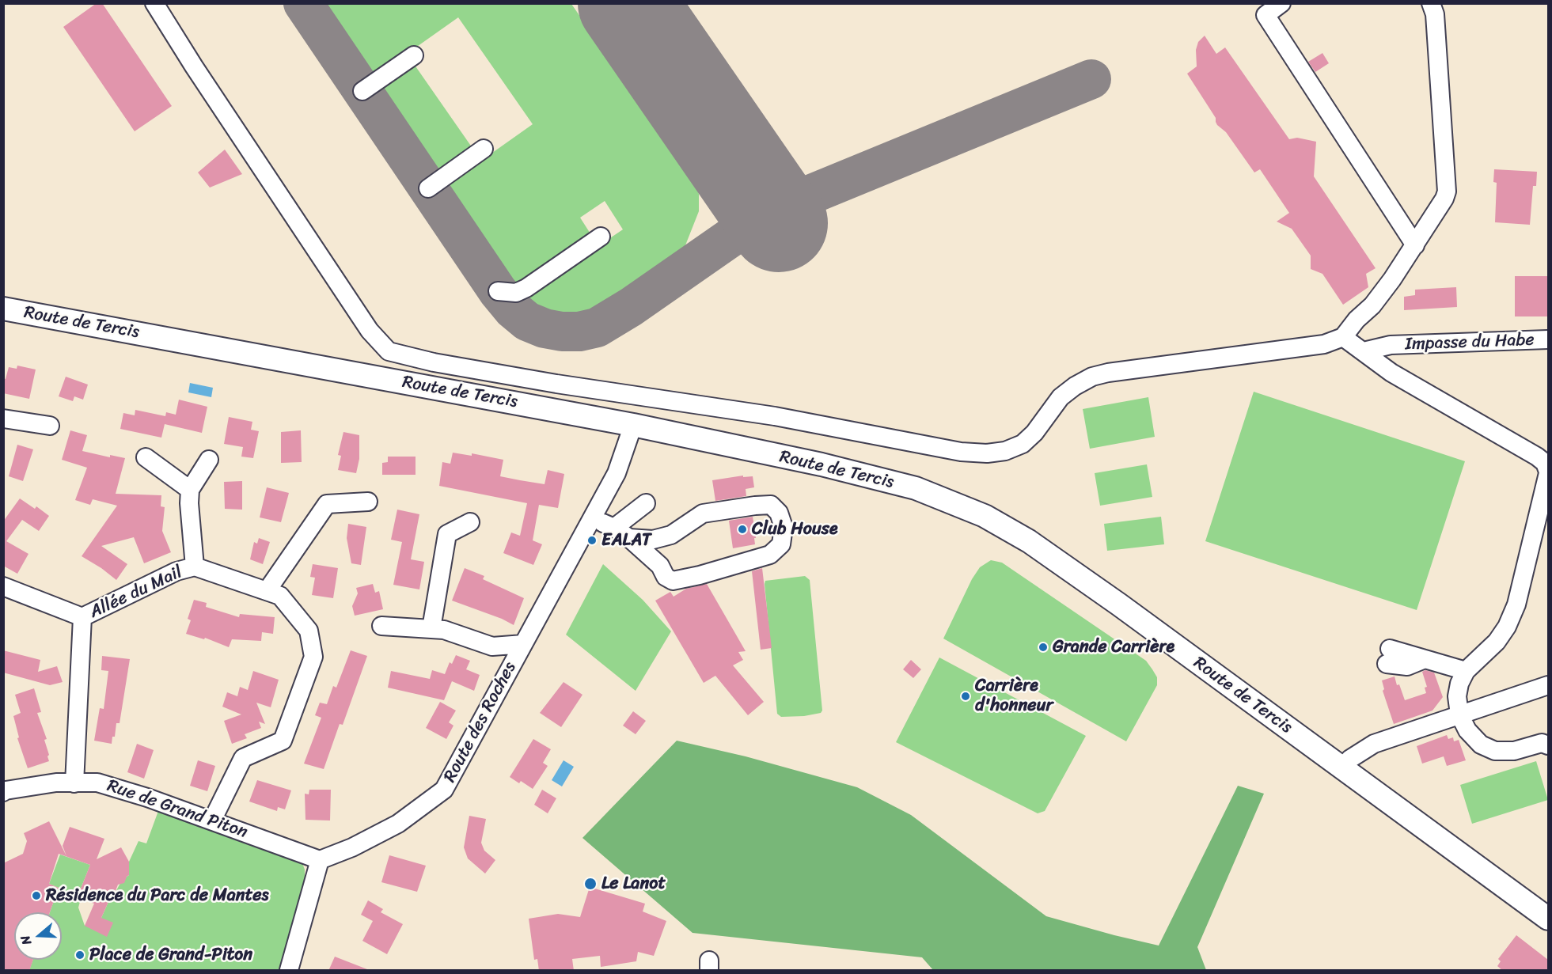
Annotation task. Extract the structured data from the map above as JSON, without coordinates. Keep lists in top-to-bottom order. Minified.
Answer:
{"streets":{"main road":["Route de Tercis"],"street":["Impasse du Habe","Allée du Mail","Route des Roches","Rue de Grand Piton"]},"crossings":[["Route de Tercis","Route des Roches"],["Allée du Mail","Rue de Grand Piton"],["Route des Roches","Rue de Grand Piton"]],"places":["Club House","EALAT","Grande Carrière","Carrière d'honneur","Le Lanot","Résidence du Parc de Mantes","Place de Grand-Piton"],"north":"left"}
